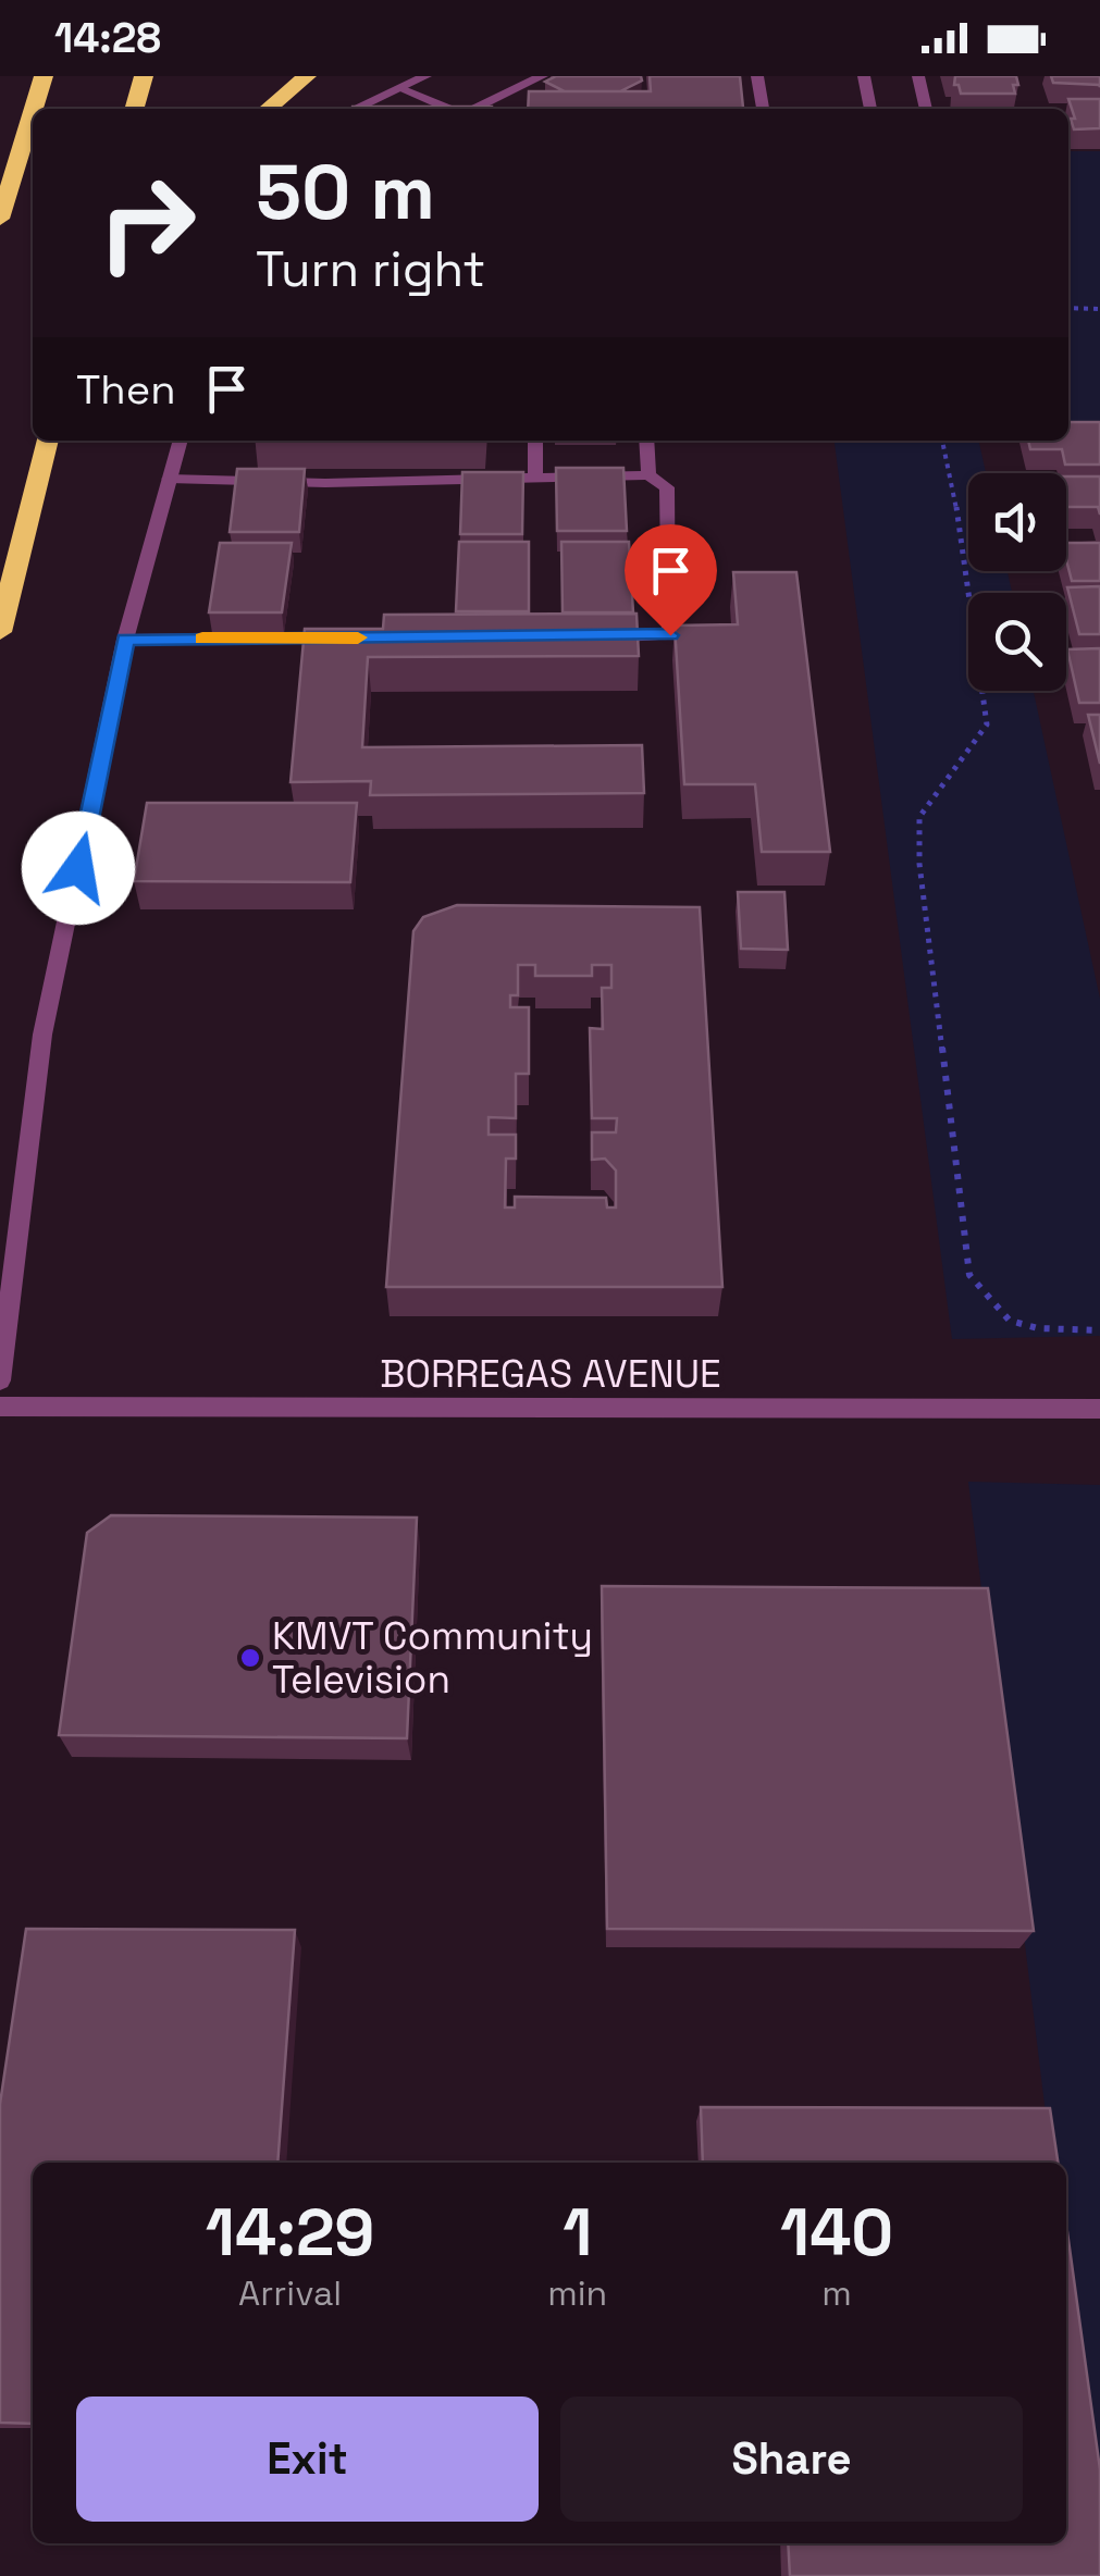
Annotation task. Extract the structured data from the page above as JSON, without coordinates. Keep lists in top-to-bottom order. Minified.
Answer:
{"streets":{"street":["BORREGAS AVENUE"]},"places":["KMVT Community Television"],"page":{"status":"14:28","turn":["50 m","Turn right"],"then":"Then","eta":["14:29","Arrival","1","min","140","m"],"buttons":["Exit","Share"]}}
